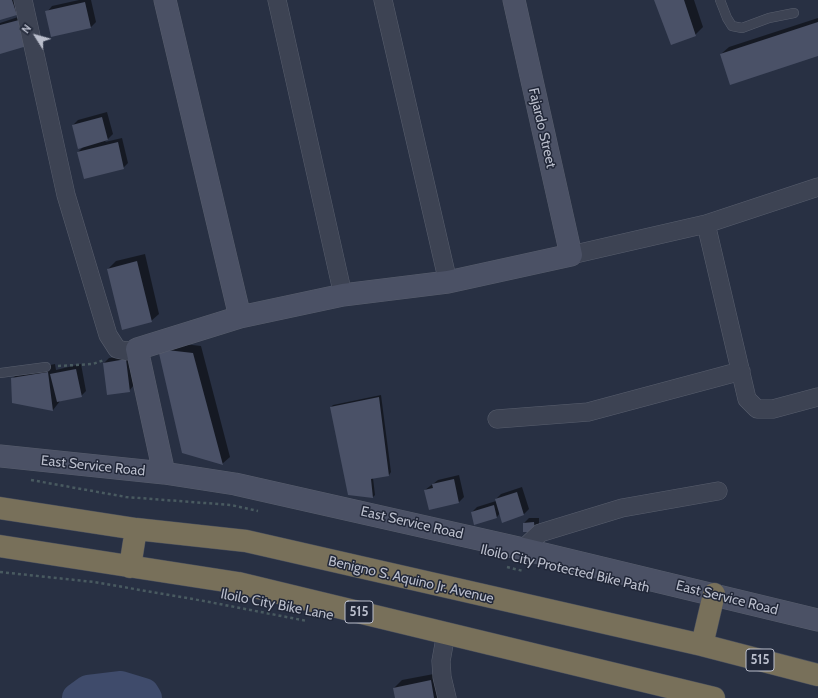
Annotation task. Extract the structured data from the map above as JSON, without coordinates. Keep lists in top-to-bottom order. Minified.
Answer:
{"streets":{"highway":["Benigno S. Aquino Jr. Avenue","515"],"street":["Fajardo Street","East Service Road"],"path":["Iloilo City Protected Bike Path","Iloilo City Bike Lane"]},"north":"top left"}
